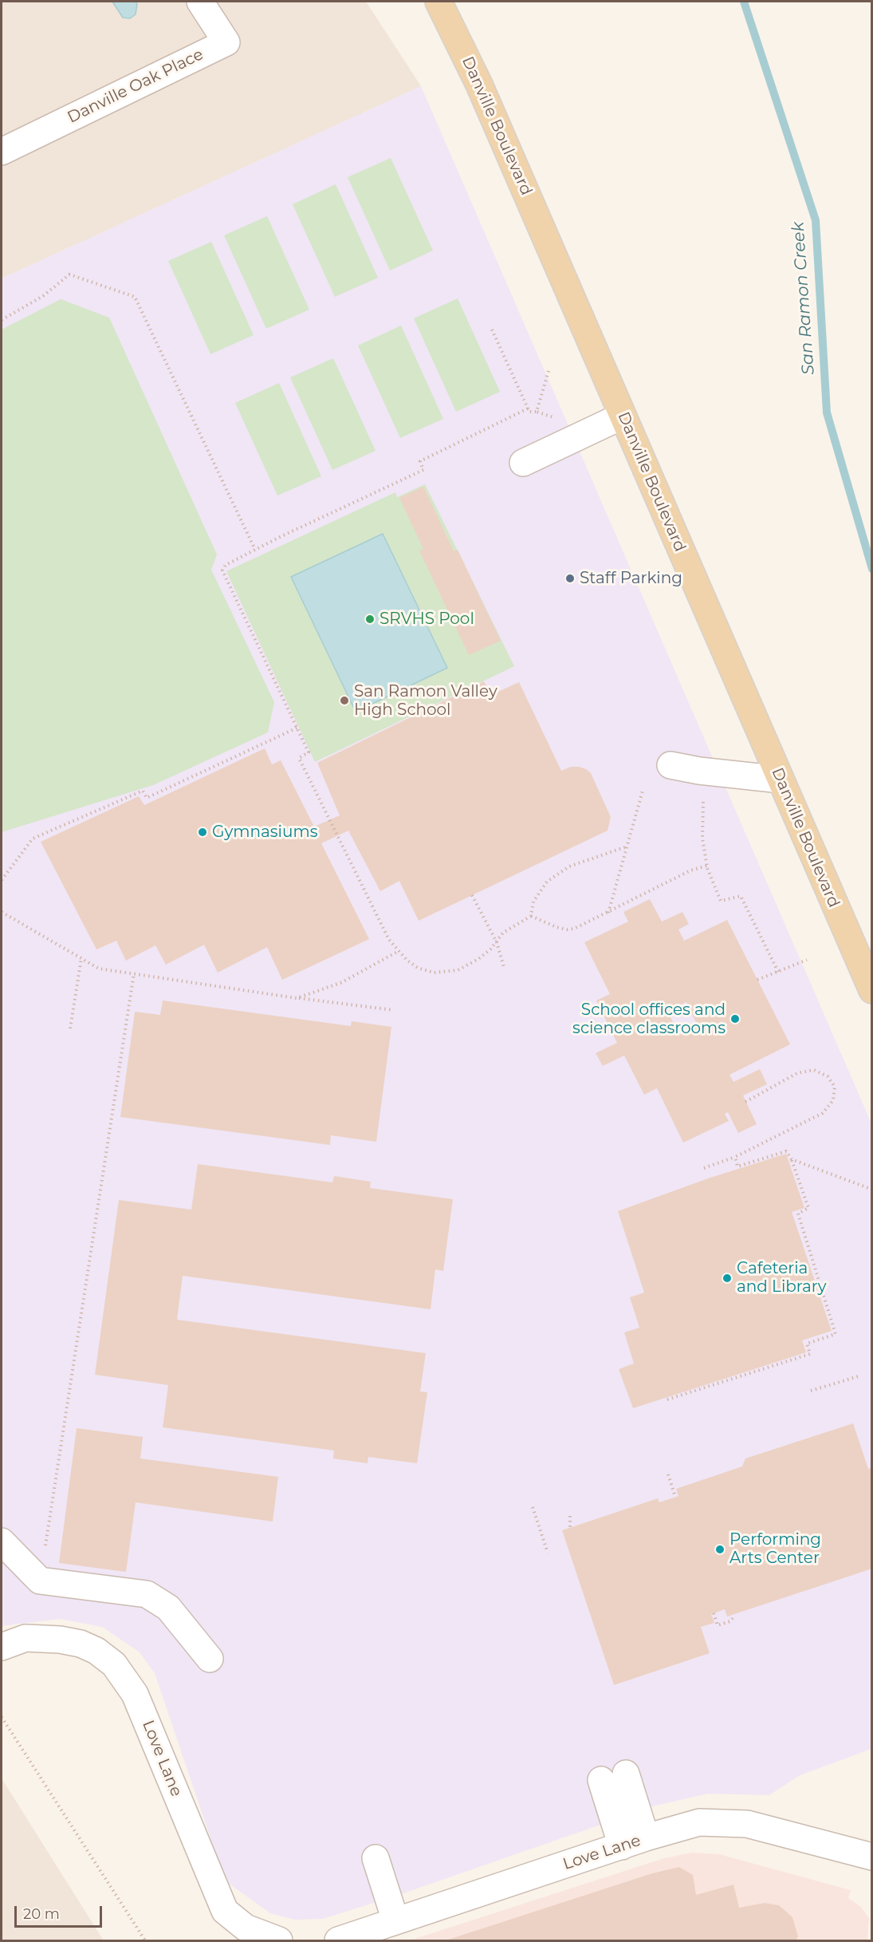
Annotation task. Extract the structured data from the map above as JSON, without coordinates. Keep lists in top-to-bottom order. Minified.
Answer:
{"streets":{"main road":["Danville Boulevard"],"street":["Danville Oak Place","Love Lane"]},"water":["San Ramon Creek"],"places":["Staff Parking","SRVHS Pool","San Ramon Valley High School","Gymnasiums","School offices and science classrooms","Cafeteria and Library","Performing Arts Center"],"scale_bar":"20 m"}
